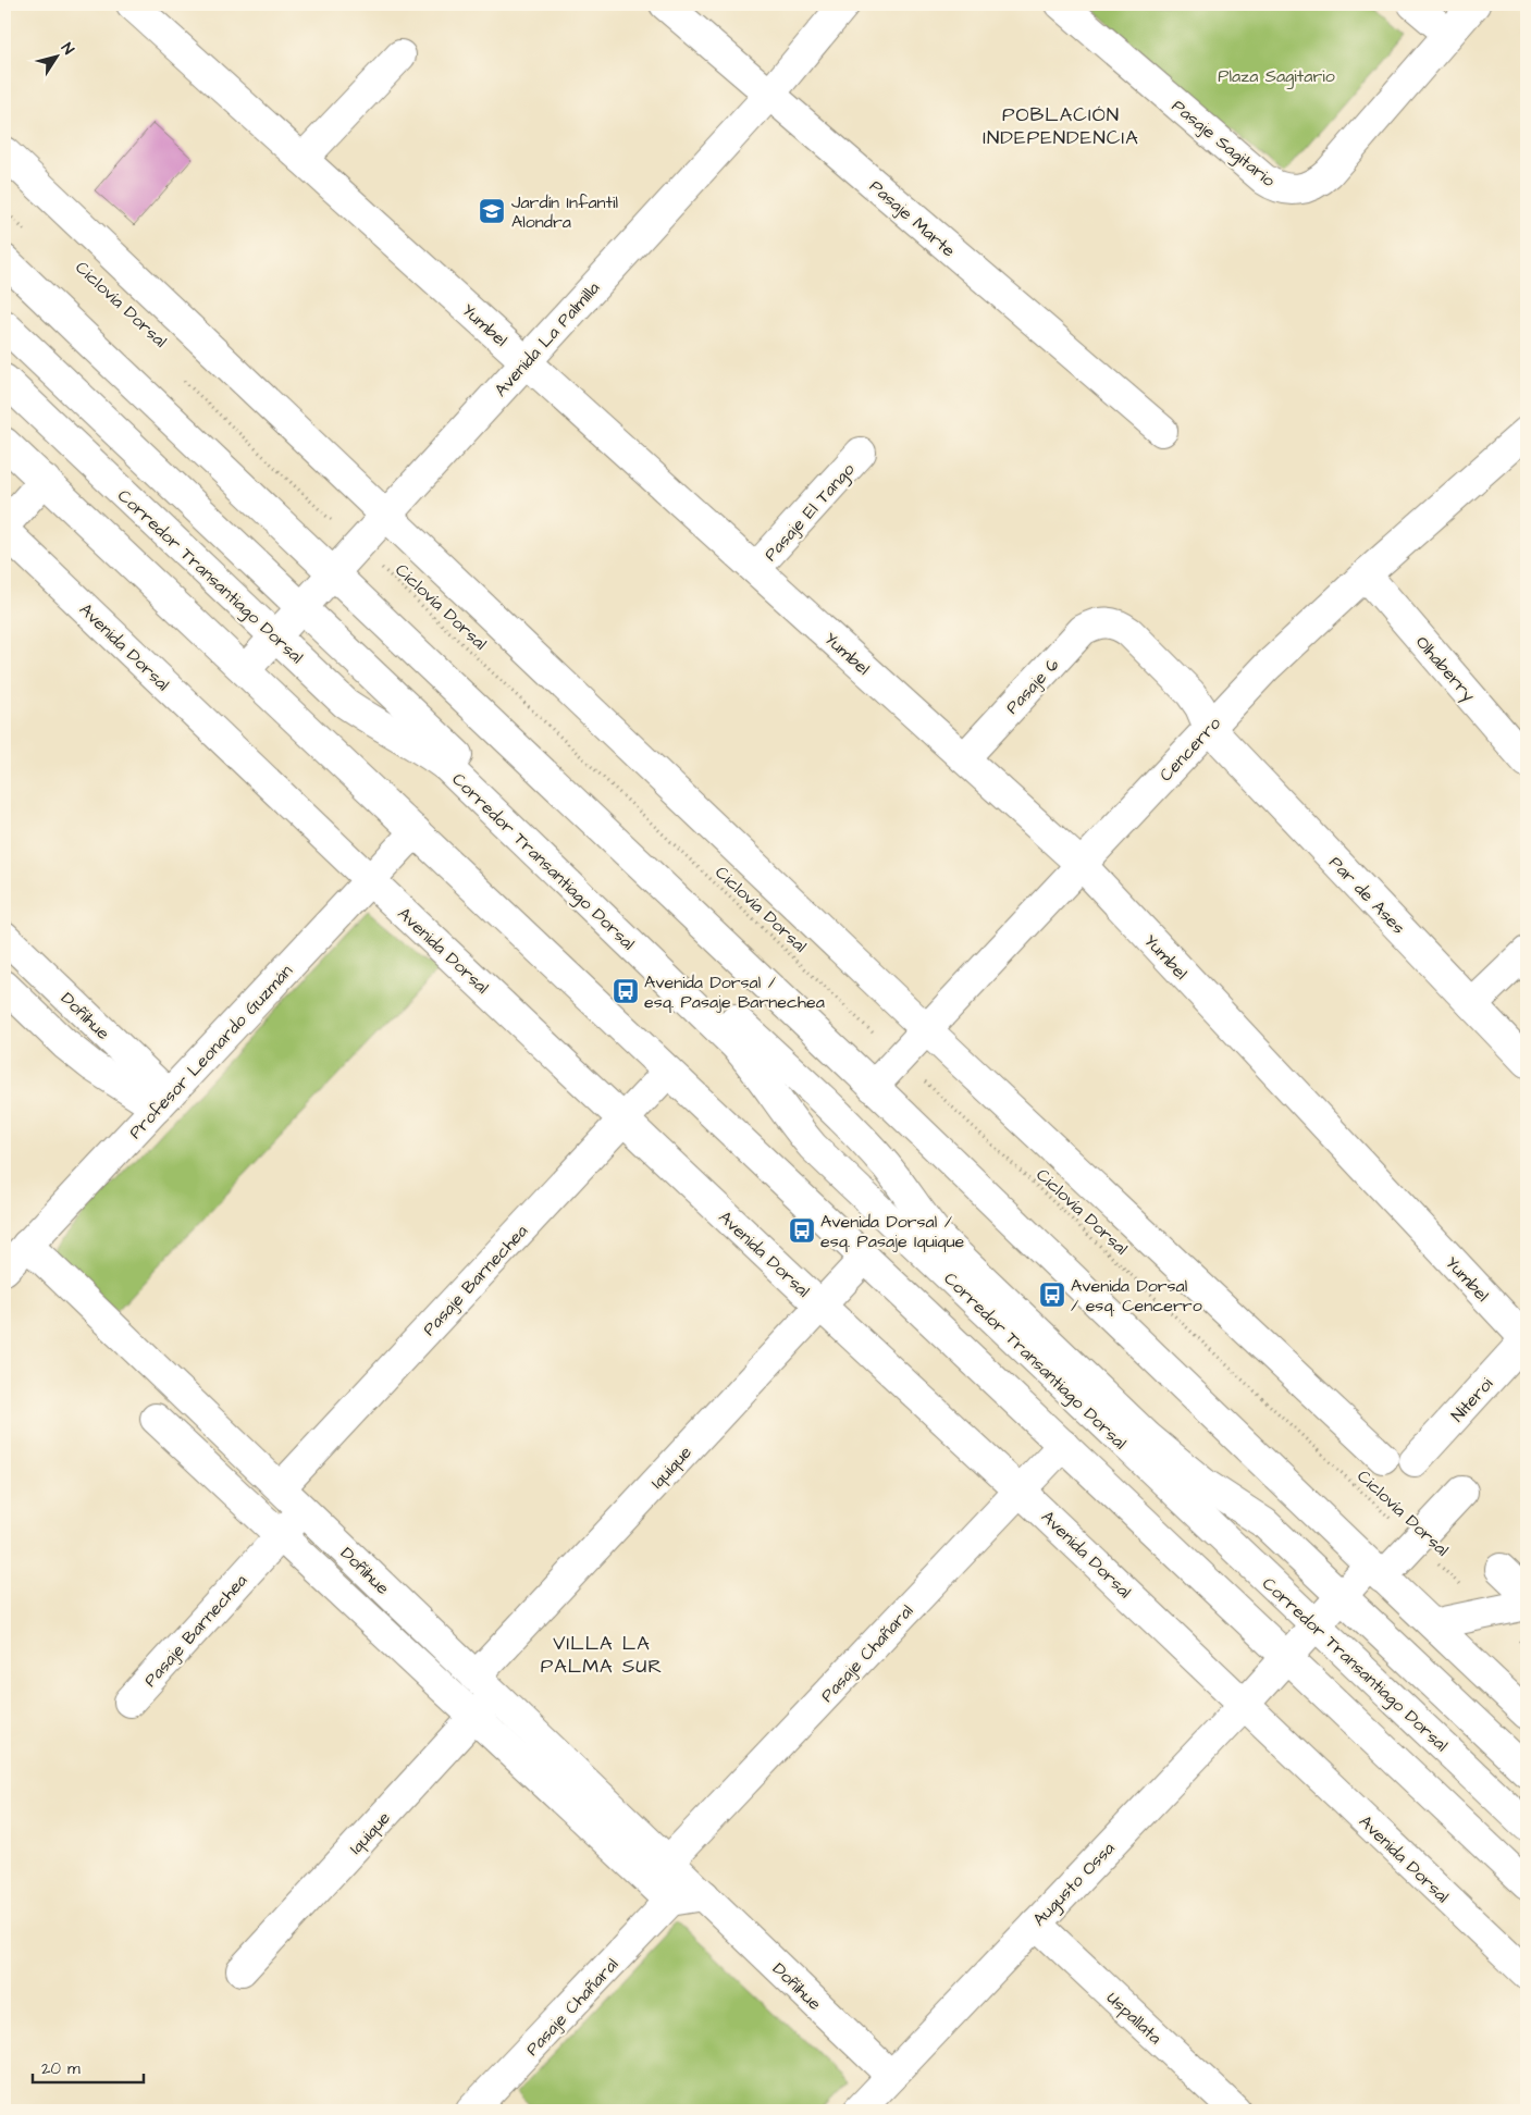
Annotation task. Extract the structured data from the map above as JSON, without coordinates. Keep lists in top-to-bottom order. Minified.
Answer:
{"streets":{"street":["Pasaje Sagitario","Pasaje Marte","Yumbel","Avenida La Palmilla","Pasaje El Tango","Corredor Transantiago Dorsal","Avenida Dorsal","Olhaberry","Pasaje 6","Cencerro","Par de Ases","Doñihue","Profesor Leonardo Guzmán","Pasaje Barnechea","Niteroi","Iquique","Pasaje Chañaral","Augusto Ossa","Uspallata"],"path":["Ciclovía Dorsal"]},"crossings":[["Pasaje Marte","Avenida La Palmilla"],["Ciclovía Dorsal","Avenida La Palmilla"],["Ciclovía Dorsal","Cencerro"],["Yumbel","Avenida La Palmilla"],["Yumbel","Pasaje El Tango"],["Yumbel","Pasaje 6"],["Yumbel","Cencerro"],["Yumbel","Niteroi"],["Avenida La Palmilla","Corredor Transantiago Dorsal"],["Avenida Dorsal","Profesor Leonardo Guzmán"],["Avenida Dorsal","Pasaje Barnechea"],["Avenida Dorsal","Iquique"],["Avenida Dorsal","Pasaje Chañaral"],["Avenida Dorsal","Augusto Ossa"],["Olhaberry","Cencerro"],["Pasaje 6","Par de Ases"],["Cencerro","Par de Ases"],["Doñihue","Profesor Leonardo Guzmán"],["Doñihue","Pasaje Barnechea"],["Doñihue","Iquique"],["Doñihue","Pasaje Chañaral"],["Doñihue","Augusto Ossa"],["Augusto Ossa","Uspallata"]],"districts":["POBLACIÓN INDEPENDENCIA","VILLA LA PALMA SUR"],"parks":["Plaza Sagitario"],"places":{"school or university":["Jardín Infantil Alondra"],"bus stop":["Avenida Dorsal / esq. Pasaje Barnechea","Avenida Dorsal / esq. Pasaje Iquique","Avenida Dorsal / esq. Cencerro"]},"scale_bar":"20 m","north":"top right"}
